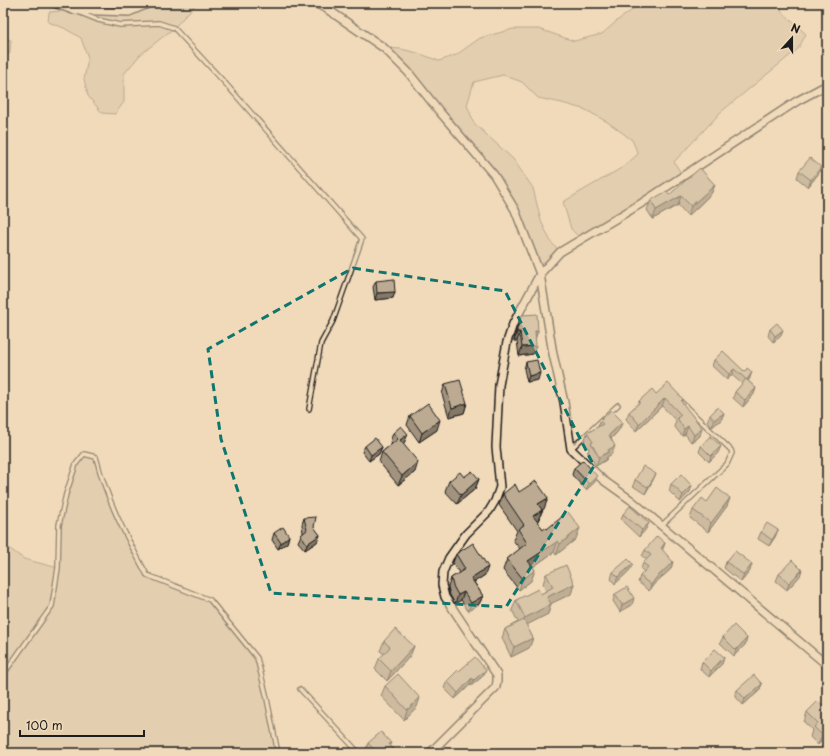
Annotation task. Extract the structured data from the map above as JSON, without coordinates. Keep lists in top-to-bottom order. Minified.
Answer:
{"scale_bar":"100 m","north":"top"}
